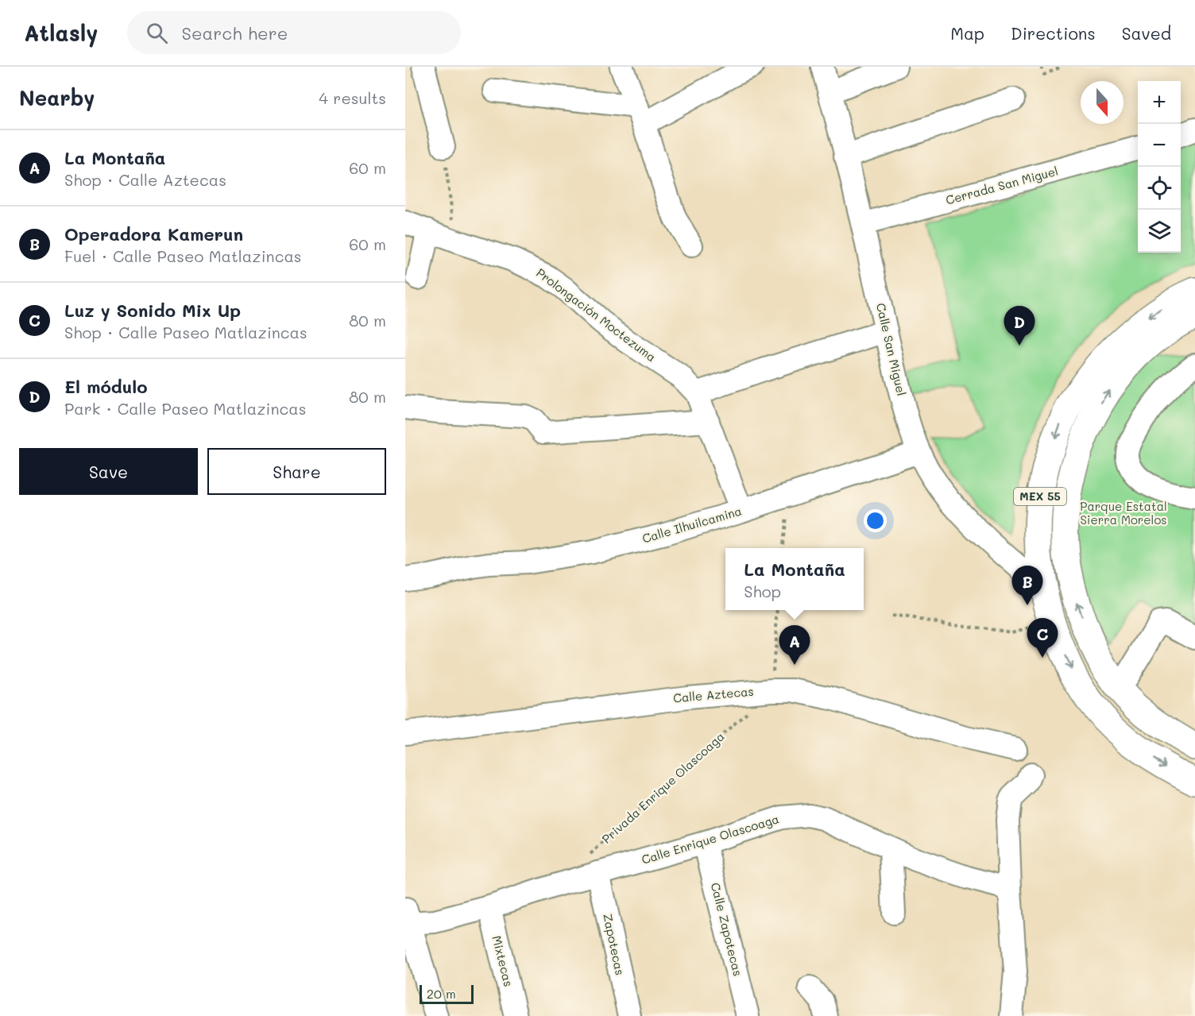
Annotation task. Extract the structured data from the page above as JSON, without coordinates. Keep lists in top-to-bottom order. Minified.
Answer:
{"streets":{"highway":["MEX 55"],"street":["Cerrada San Miguel","Prolongación Moctezuma","Calle San Miguel","Calle Ilhuilcamina","Calle Aztecas","Calle Enrique Olascoaga","Calle Zapotecas","Zapotecas","Mixtecas"],"path":["Privada Enrique Olascoaga"]},"crossings":[["Cerrada San Miguel","Calle San Miguel"],["Calle San Miguel","MEX 55"],["Calle San Miguel","Calle Ilhuilcamina"],["Calle Aztecas","Privada Enrique Olascoaga"],["Privada Enrique Olascoaga","Calle Enrique Olascoaga"],["Privada Enrique Olascoaga","Zapotecas"],["Calle Enrique Olascoaga","Calle Zapotecas"],["Calle Enrique Olascoaga","Zapotecas"],["Calle Enrique Olascoaga","Mixtecas"]],"parks":["Parque Estatal Sierra Morelos"],"scale_bar":"20 m","north":"bottom","page":{"header":"Atlasly","search":"Search here","nav":["Map","Directions","Saved"],"heading":["Nearby","4 results"],"map_buttons":["+","−"],"list":[{"mark":"A","name":"La Montaña","note":"Shop · Calle Aztecas","value":"60 m"},{"mark":"B","name":"Operadora Kamerun","note":"Fuel · Calle Paseo Matlazincas","value":"60 m"},{"mark":"C","name":"Luz y Sonido Mix Up","note":"Shop · Calle Paseo Matlazincas","value":"80 m"},{"mark":"D","name":"El módulo","note":"Park · Calle Paseo Matlazincas","value":"80 m"}],"pins":["D","B","C","A"],"buttons":["Save","Share"],"popup":["La Montaña","Shop"],"scale":"20 m"}}
